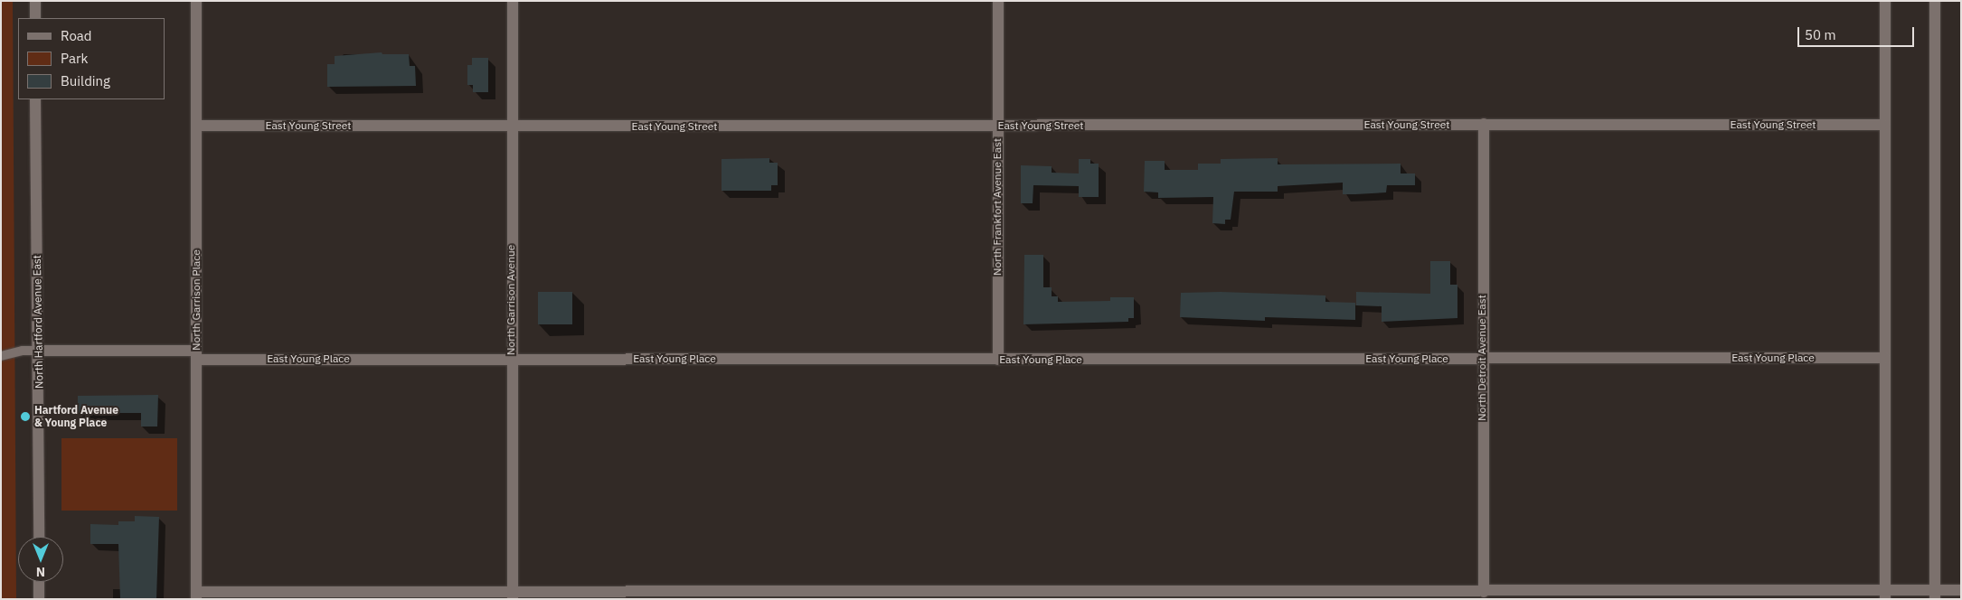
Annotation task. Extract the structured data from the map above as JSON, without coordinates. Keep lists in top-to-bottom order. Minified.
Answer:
{"streets":{"street":["East Young Street","North Frankfort Avenue East","North Garrison Place","North Garrison Avenue","North Hartford Avenue East","North Detroit Avenue East","East Young Place"]},"crossings":[["East Young Street","North Frankfort Avenue East"],["East Young Street","North Garrison Place"],["East Young Street","North Garrison Avenue"],["East Young Street","North Detroit Avenue East"],["North Frankfort Avenue East","East Young Place"],["North Garrison Place","East Young Place"],["North Garrison Avenue","East Young Place"],["North Hartford Avenue East","East Young Place"],["North Detroit Avenue East","East Young Place"]],"places":["Hartford Avenue & Young Place"],"legend":["Road","Park","Building"],"scale_bar":"50 m","north":"bottom"}
